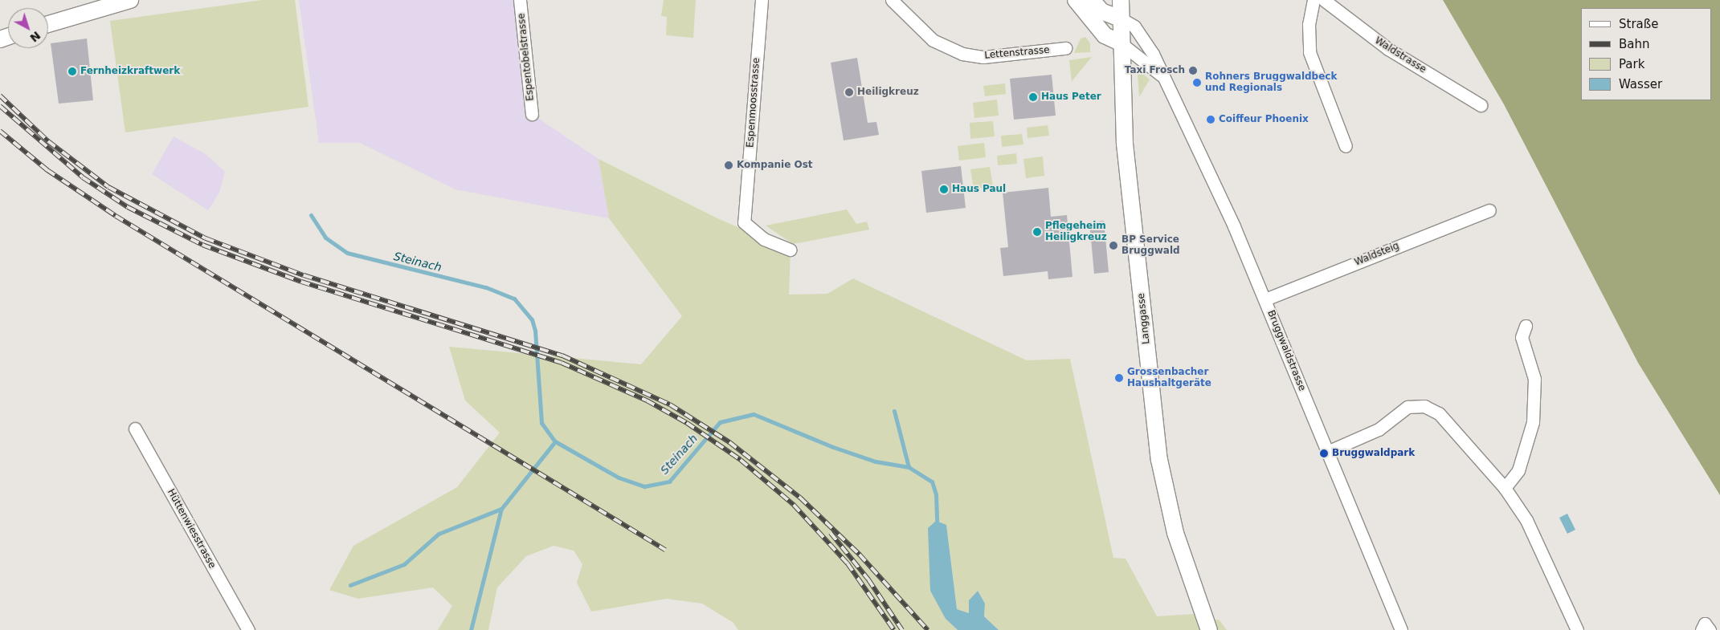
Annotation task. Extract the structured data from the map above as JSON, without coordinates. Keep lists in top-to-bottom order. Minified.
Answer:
{"streets":{"main road":["Langgasse"],"street":["Lettenstrasse","Waldstrasse","Espentobelstrasse","Espenmoosstrasse","Waldsteig","Bruggwaldstrasse","Hüttenwiesstrasse"]},"crossings":[["Waldsteig","Bruggwaldstrasse"],["Langgasse","Bruggwaldstrasse"]],"water":["Steinach"],"places":["Taxi Frosch","Fernheizkraftwerk","Rohners Bruggwaldbeck und Regionals","Heiligkreuz","Haus Peter","Coiffeur Phoenix","Kompanie Ost","Haus Paul","Pflegeheim Heiligkreuz","BP Service Bruggwald","Grossenbacher Haushaltgeräte","Bruggwaldpark"],"legend":["Straße","Bahn","Park","Wasser"],"north":"bottom right"}
